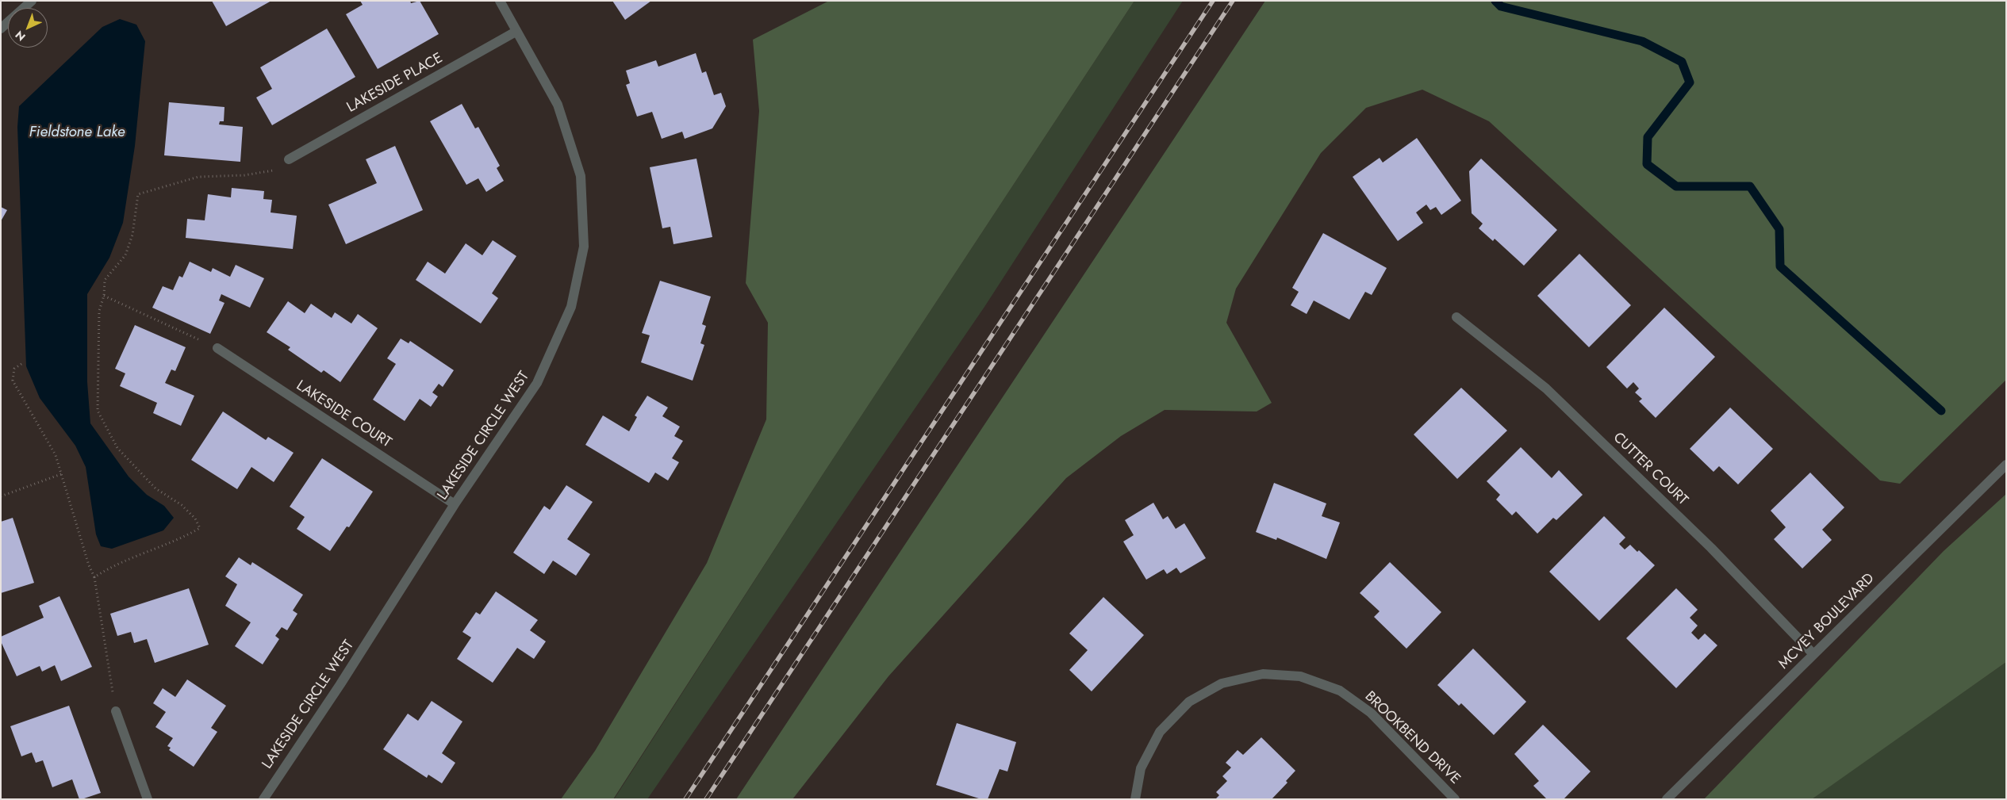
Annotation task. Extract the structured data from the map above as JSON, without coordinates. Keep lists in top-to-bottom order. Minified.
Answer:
{"streets":{"street":["LAKESIDE PLACE","LAKESIDE COURT","LAKESIDE CIRCLE WEST","CUTTER COURT","MCVEY BOULEVARD","BROOKBEND DRIVE"]},"crossings":[["LAKESIDE PLACE","LAKESIDE CIRCLE WEST"],["LAKESIDE COURT","LAKESIDE CIRCLE WEST"],["CUTTER COURT","MCVEY BOULEVARD"]],"water":["Fieldstone Lake"],"north":"bottom left"}
